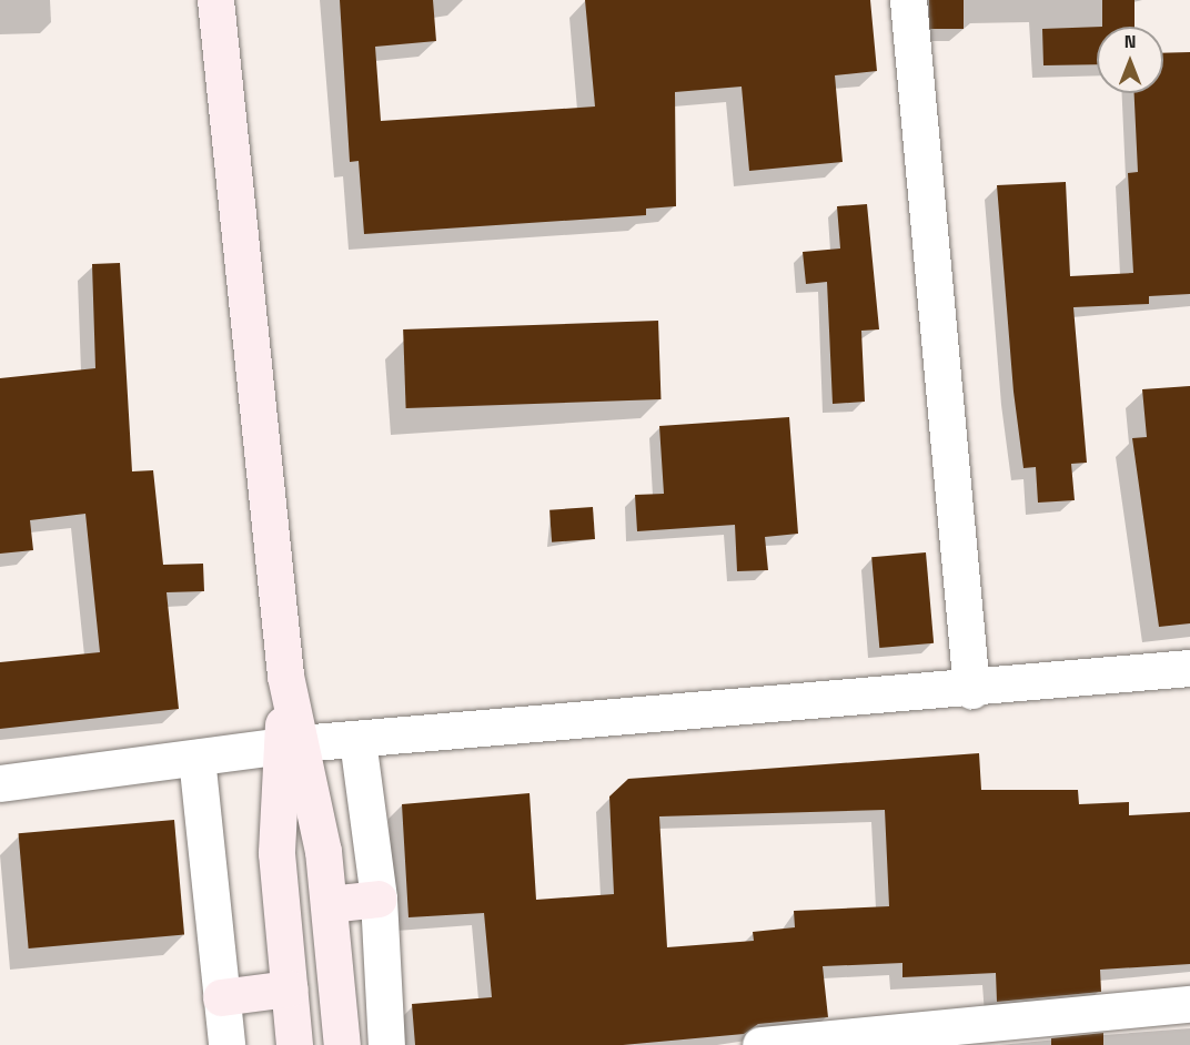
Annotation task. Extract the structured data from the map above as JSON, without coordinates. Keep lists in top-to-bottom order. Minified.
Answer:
{"north":"top"}
